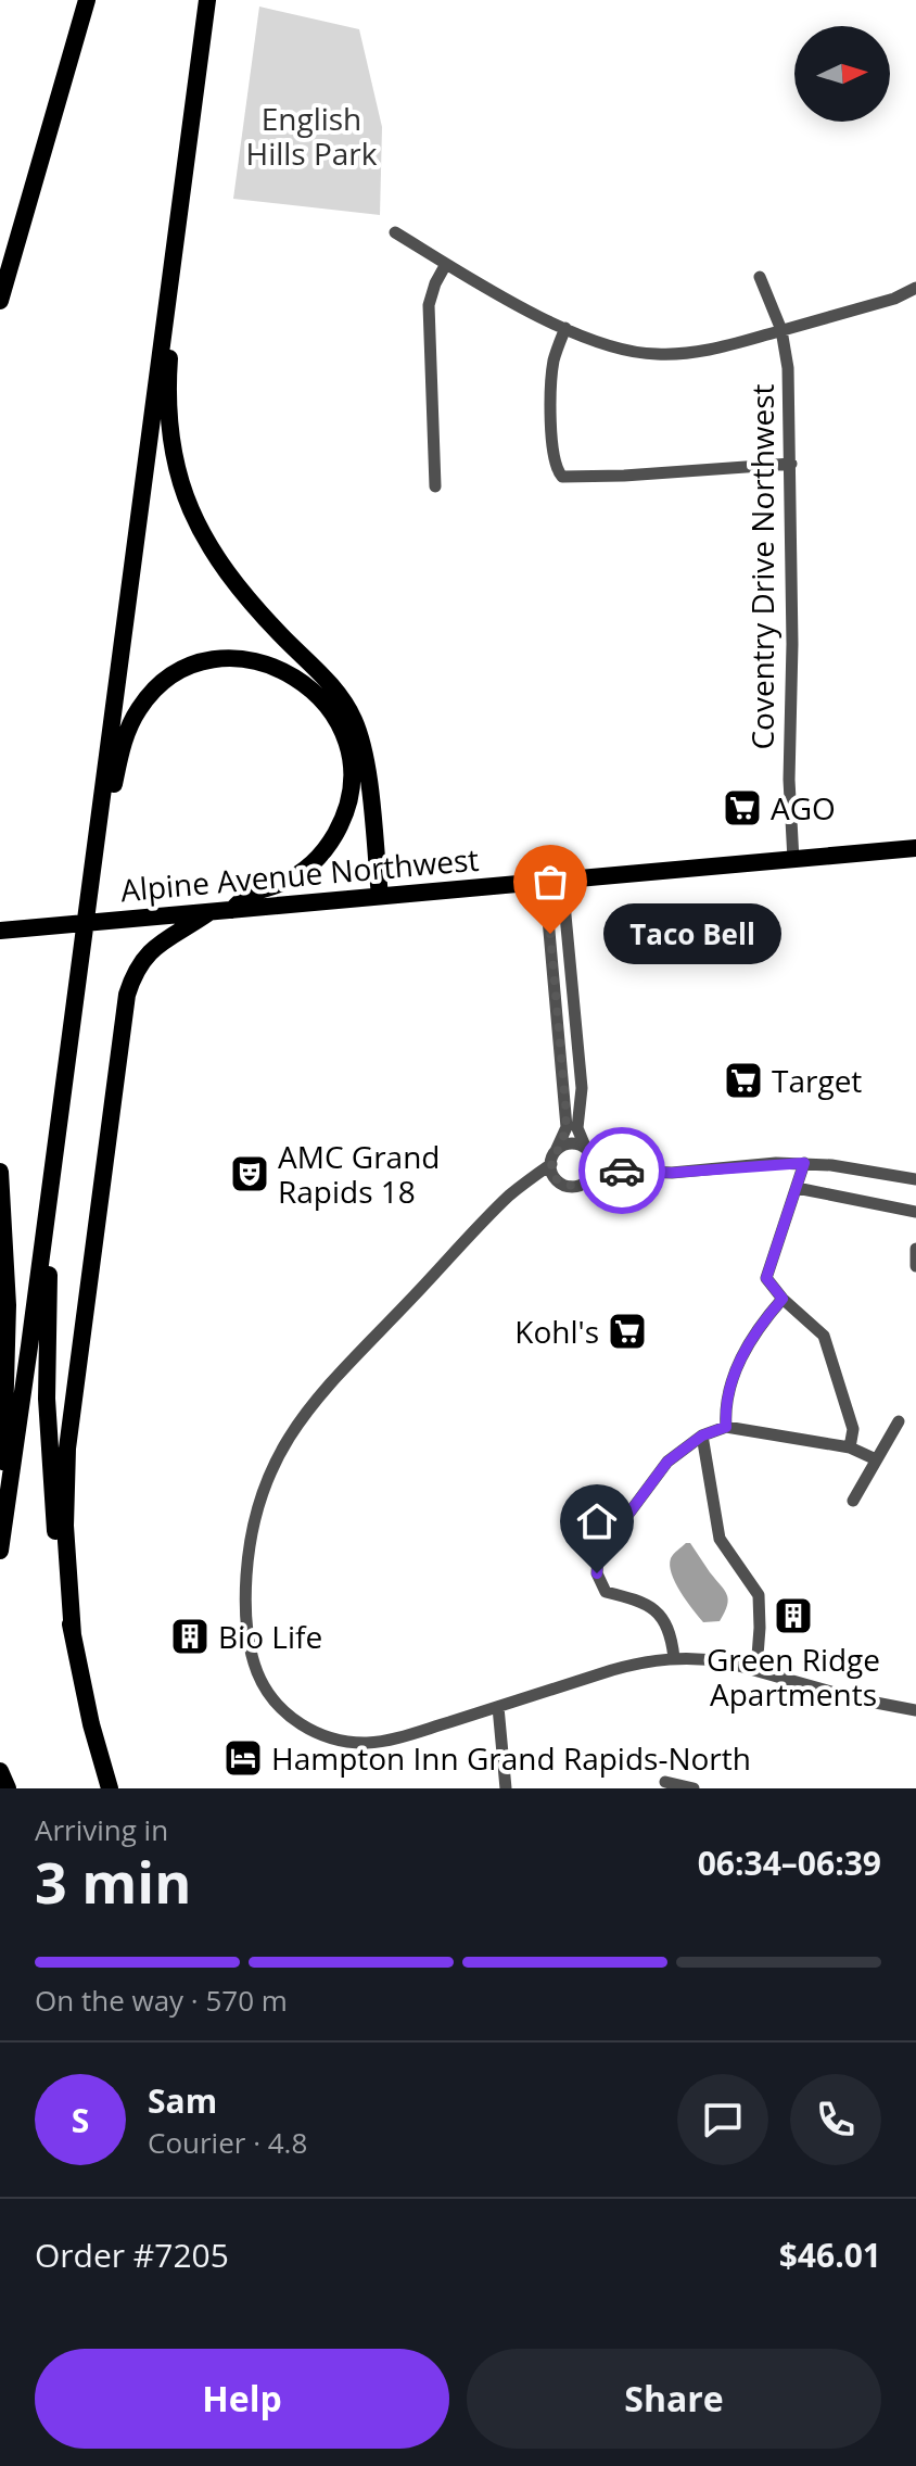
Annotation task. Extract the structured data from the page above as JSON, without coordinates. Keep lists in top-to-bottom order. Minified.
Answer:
{"streets":{"highway":["Alpine Avenue Northwest"],"street":["Coventry Drive Northwest"]},"crossings":[["Coventry Drive Northwest","Alpine Avenue Northwest"]],"parks":["English Hills Park"],"places":{"supermarket":["AGO","Target","Kohl's"],"other":["Taco Bell"],"theatre":["AMC Grand Rapids 18"],"building":["Green Ridge Apartments","Bio Life"],"hotel":["Hampton Inn Grand Rapids-North"]},"north":"right","page":{"bubble":"Taco Bell","heading":["3 min","Arriving in","06:34–06:39"],"panel":["Sam","Courier · 4.8","Order #7205","$46.01"],"bar":"On the way · 570 m","round":"S","buttons":["Help","Share"]}}
